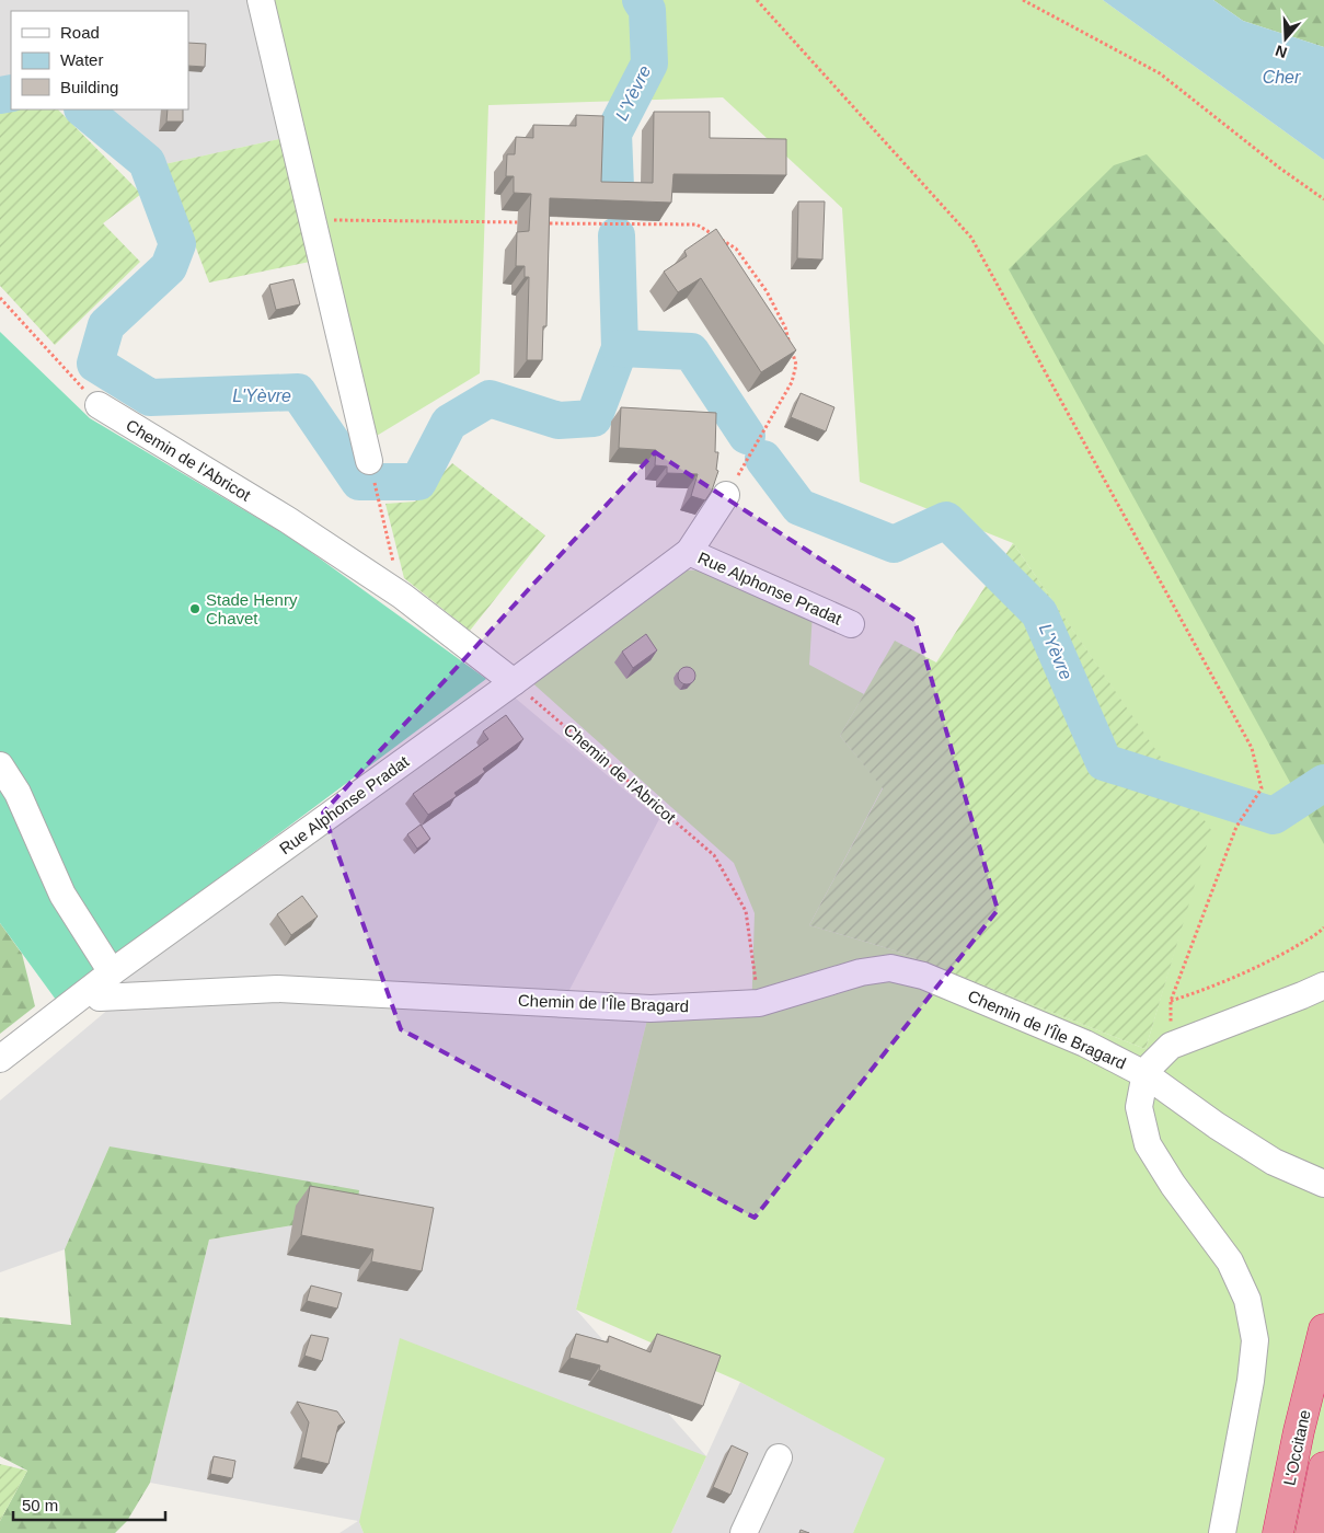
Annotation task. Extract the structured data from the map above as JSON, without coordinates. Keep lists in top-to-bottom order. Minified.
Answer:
{"streets":{"highway":["L'Occitane"],"street":["Chemin de l'Abricot","Rue Alphonse Pradat","Chemin de l'Île Bragard"]},"crossings":[["Chemin de l'Abricot","Rue Alphonse Pradat"],["Chemin de l'Abricot","Chemin de l'Île Bragard"],["Rue Alphonse Pradat","Chemin de l'Île Bragard"]],"water":["Cher","L'Yèvre"],"places":["Stade Henry Chavet"],"legend":["Road","Water","Building"],"scale_bar":"50 m","north":"bottom"}
